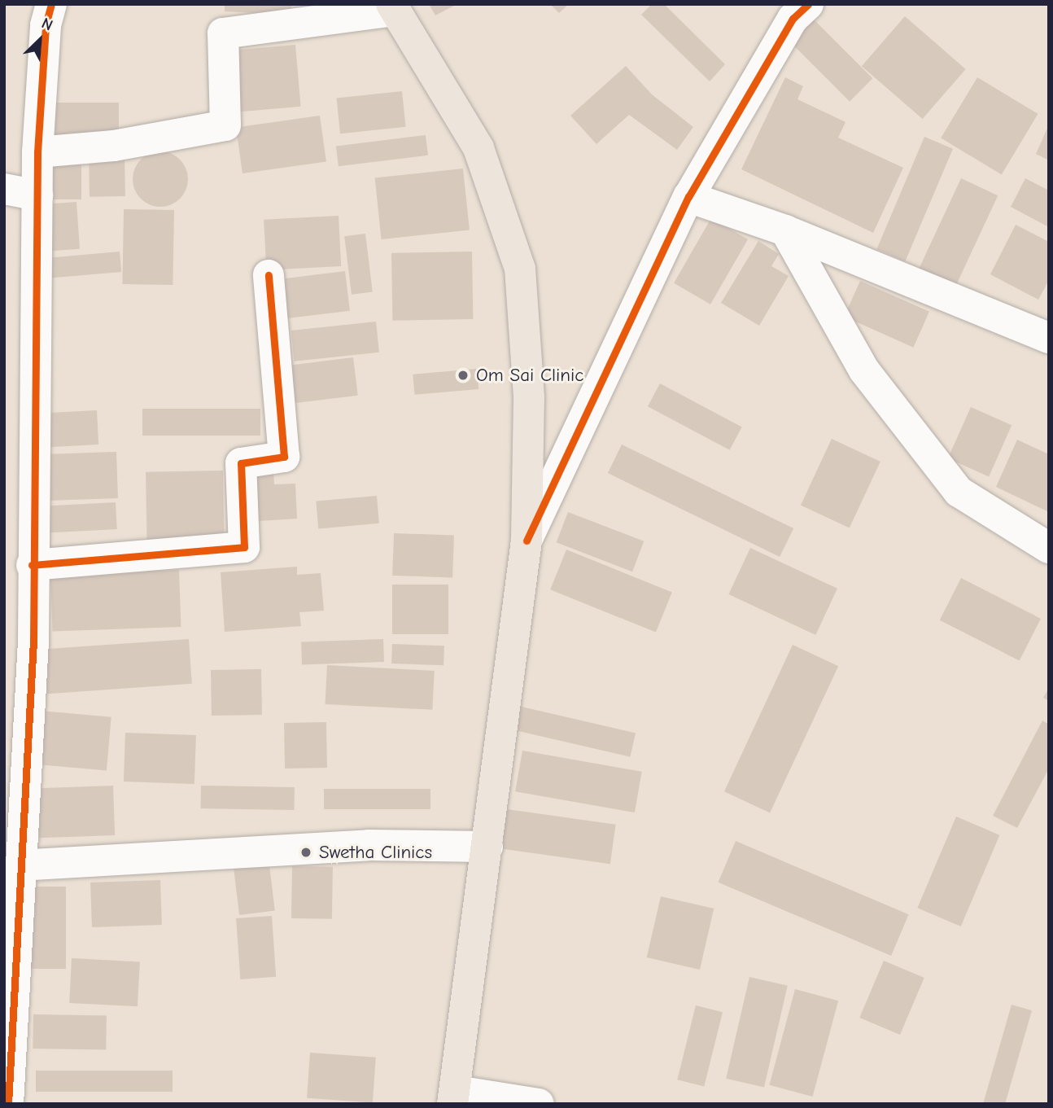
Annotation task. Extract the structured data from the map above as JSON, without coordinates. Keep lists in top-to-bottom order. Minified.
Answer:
{"places":["Om Sai Clinic","Swetha Clinics"],"north":"top right"}
